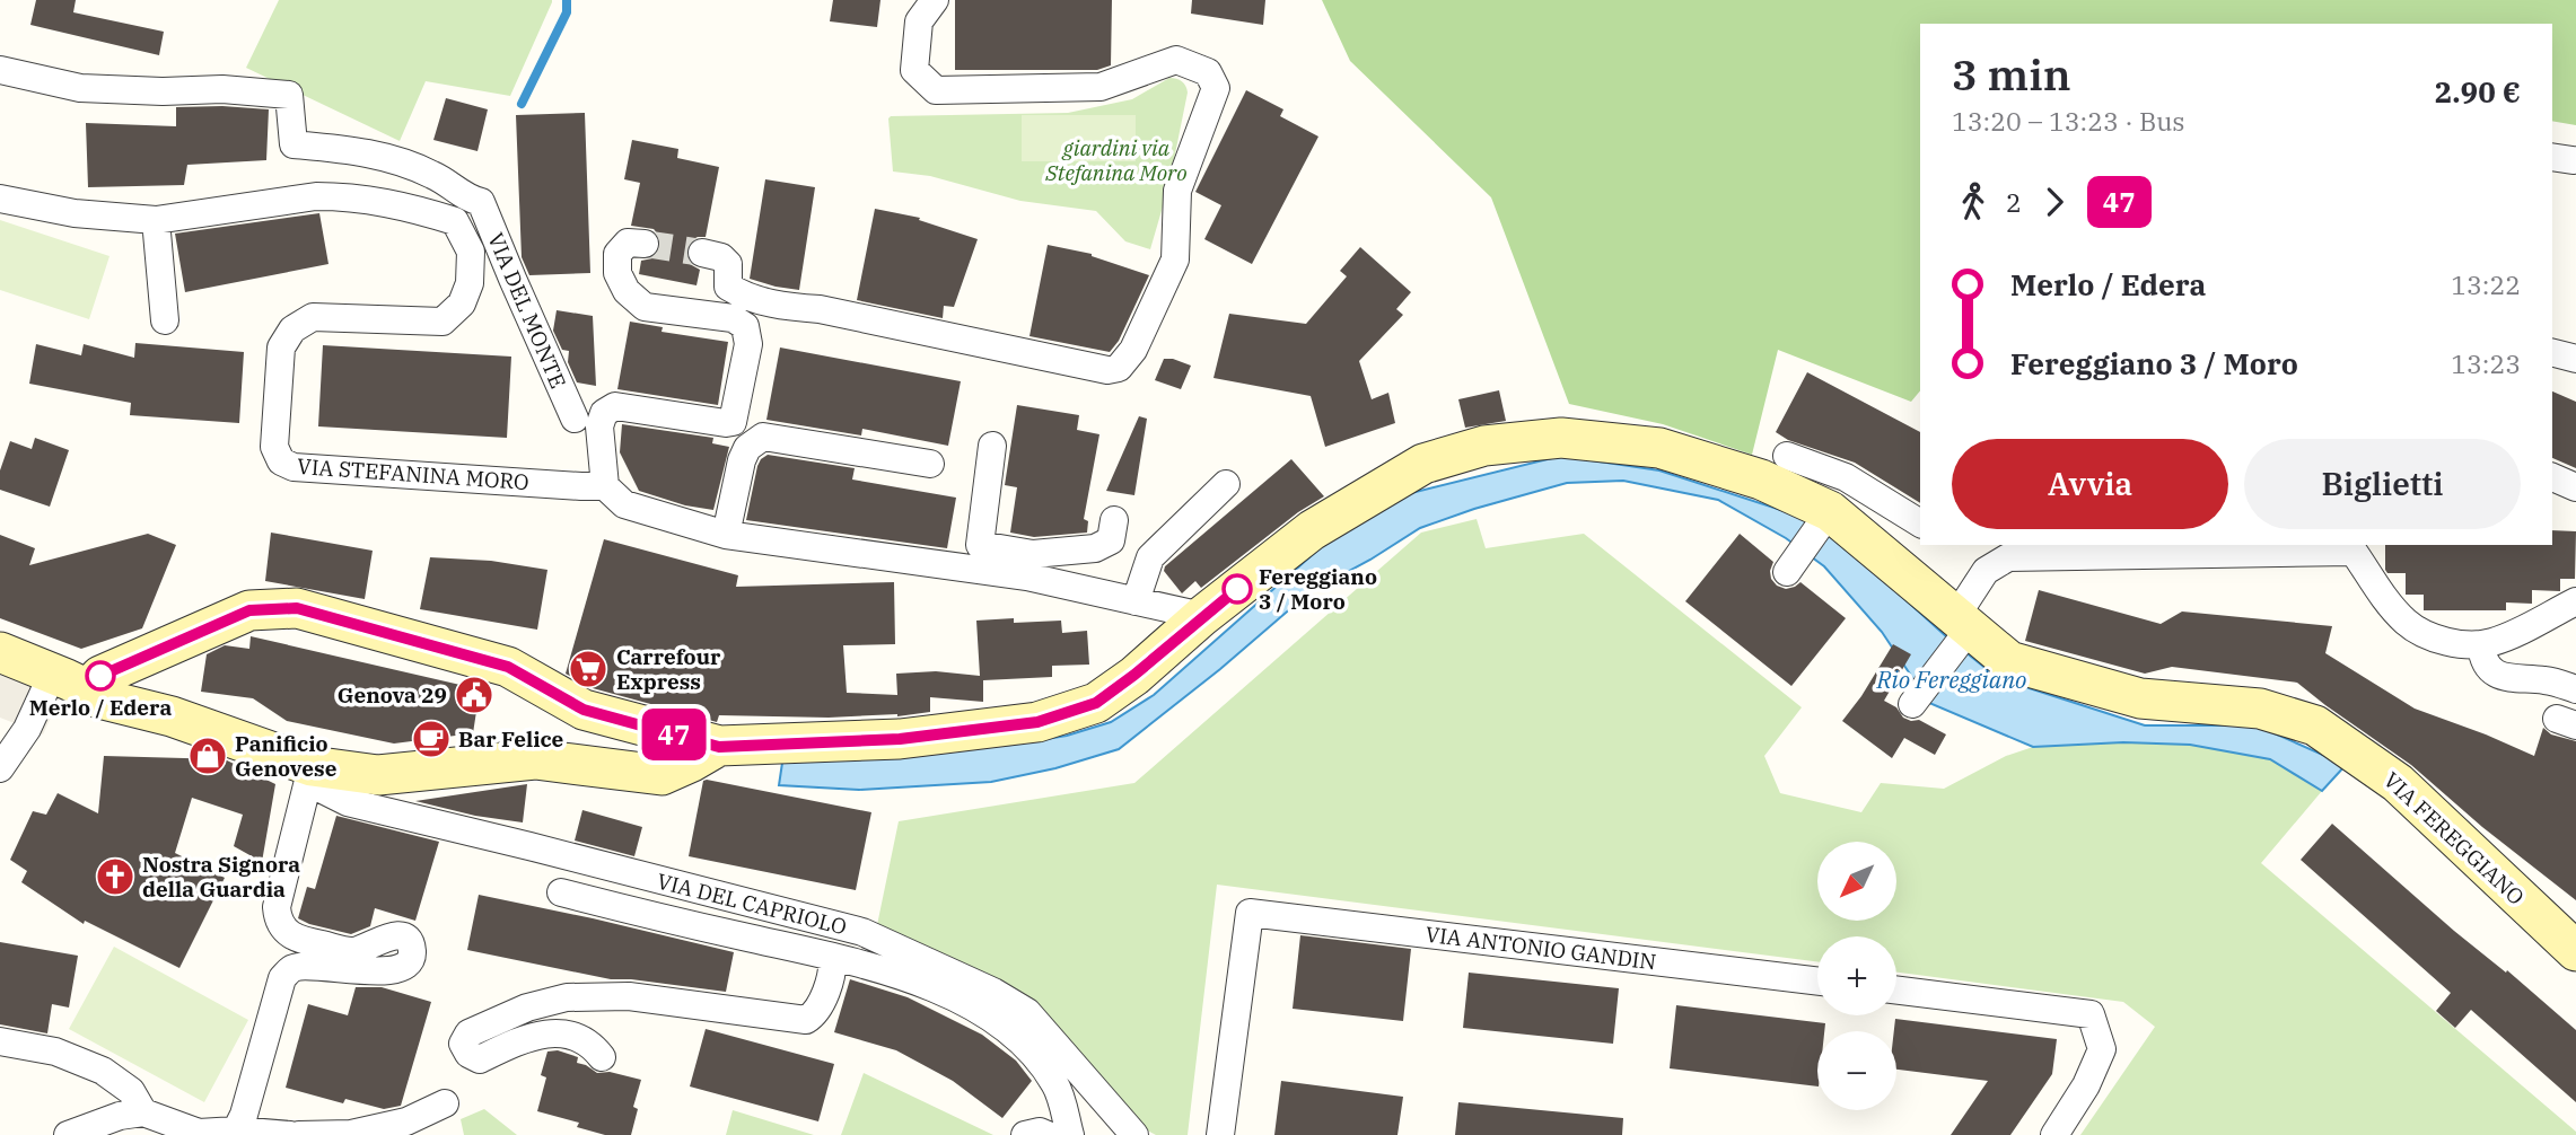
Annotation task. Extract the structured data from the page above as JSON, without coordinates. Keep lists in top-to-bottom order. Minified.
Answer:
{"streets":{"street":["VIA DEL MONTE","VIA STEFANINA MORO","VIA FEREGGIANO","VIA DEL CAPRIOLO","VIA ANTONIO GANDIN"]},"crossings":[["VIA FEREGGIANO","VIA DEL CAPRIOLO"]],"water":["Rio Fereggiano"],"parks":["giardini via Stefanina Moro"],"places":{"other":["Fereggiano 3 / Moro","Merlo / Edera"],"supermarket":["Carrefour Express"],"public building":["Genova 29"],"cafe":["Bar Felice"],"shop":["Panificio Genovese"],"church":["Nostra Signora della Guardia"]},"lines":["bus line 47"],"north":"bottom left","page":{"on_map":"47","heading":["3 min","13:20 – 13:23 · Bus","2.90 €"],"legs":["2","47"],"list":[{"name":"Merlo / Edera","value":"13:22"},{"name":"Fereggiano 3 / Moro","value":"13:23"}],"buttons":["Avvia","Biglietti"],"map_buttons":["+","−"]}}
